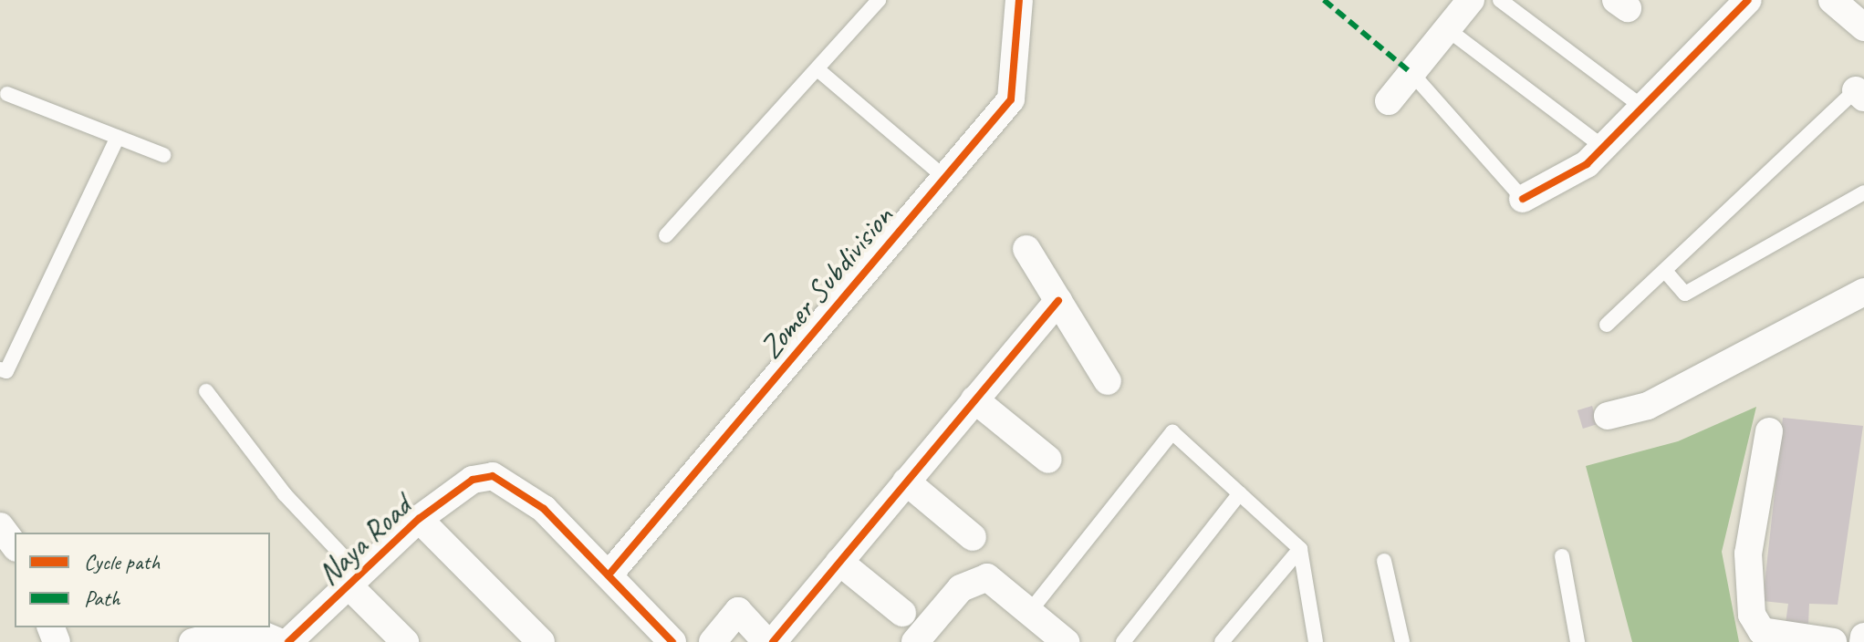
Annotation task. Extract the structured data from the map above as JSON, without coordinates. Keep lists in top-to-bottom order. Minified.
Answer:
{"streets":{"street":["Zomer Subdivision","Naya Road"]},"crossings":[["Zomer Subdivision","Naya Road"]],"legend":["Cycle path","Path"]}
